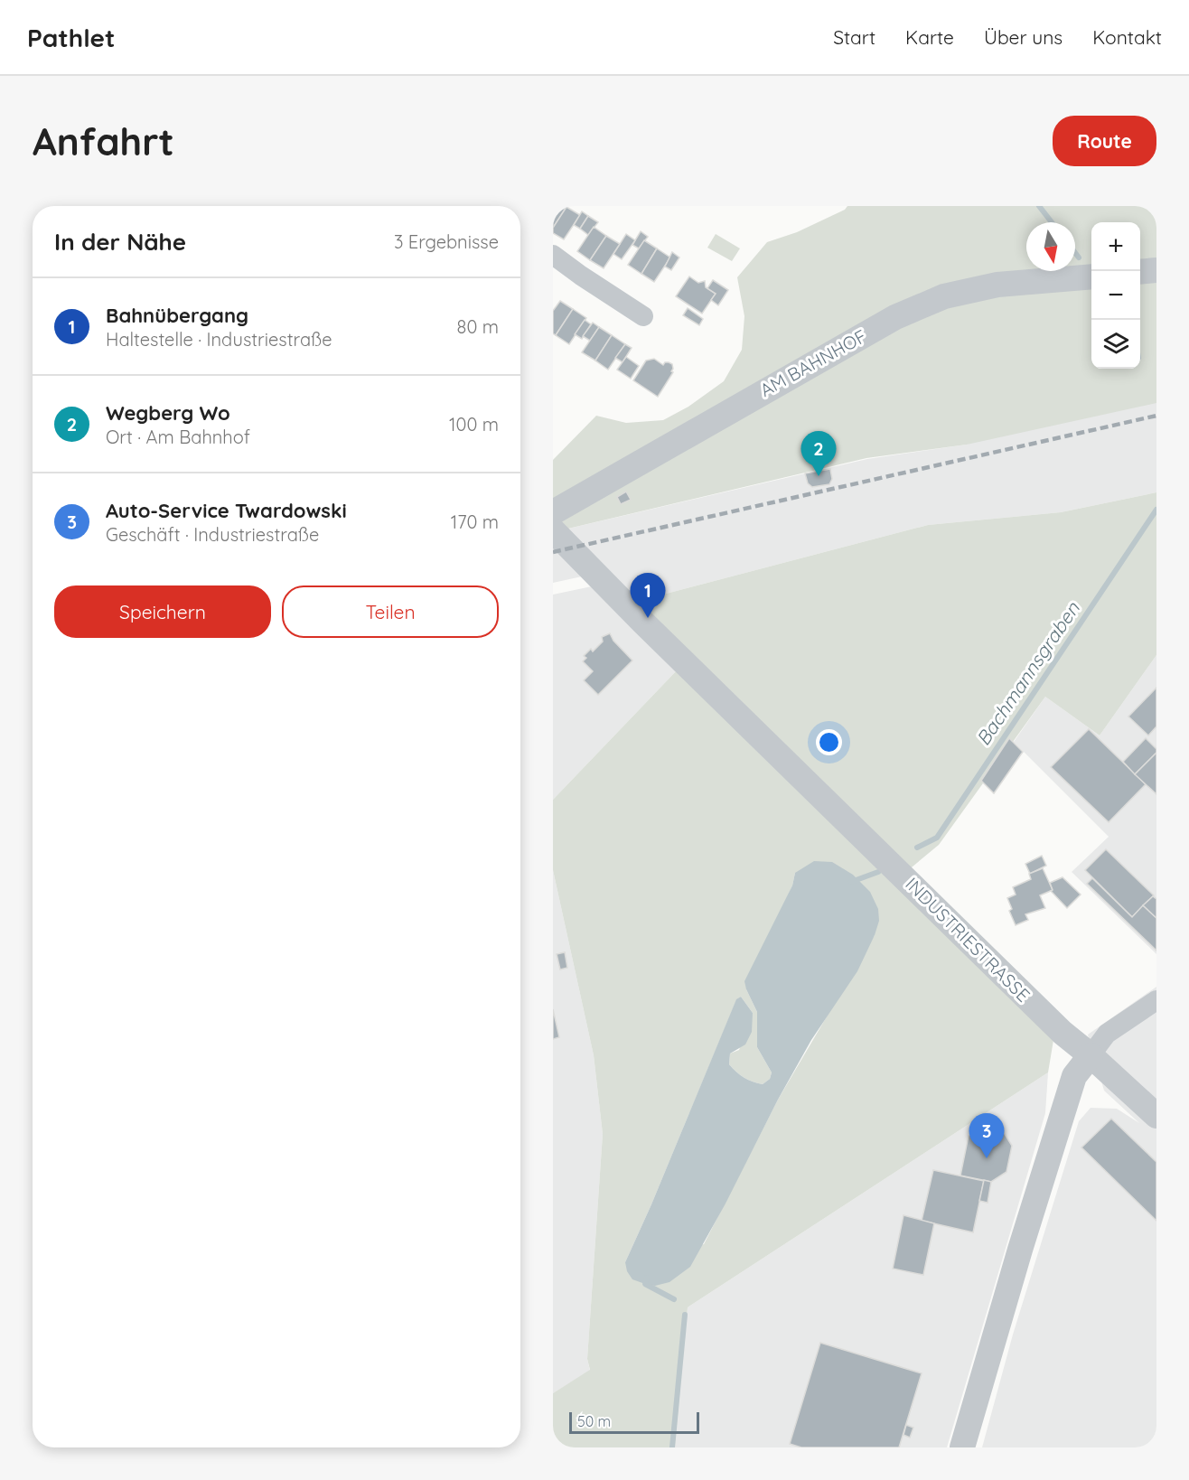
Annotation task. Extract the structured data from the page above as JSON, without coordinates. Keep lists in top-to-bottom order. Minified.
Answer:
{"streets":{"street":["AM BAHNHOF","INDUSTRIESTRASSE"]},"water":["Bachmannsgraben"],"scale_bar":"50 m","north":"bottom","page":{"header":"Pathlet","nav":["Start","Karte","Über uns","Kontakt"],"buttons":["Route",["Speichern","Teilen"]],"title":"Anfahrt","heading":["In der Nähe","3 Ergebnisse"],"map_buttons":["+","−"],"list":[{"mark":"1","name":"Bahnübergang","note":"Haltestelle · Industriestraße","value":"80 m"},{"mark":"2","name":"Wegberg Wo","note":"Ort · Am Bahnhof","value":"100 m"},{"mark":"3","name":"Auto-Service Twardowski","note":"Geschäft · Industriestraße","value":"170 m"}],"pins":["2","1","3"],"scale":"50 m"}}
